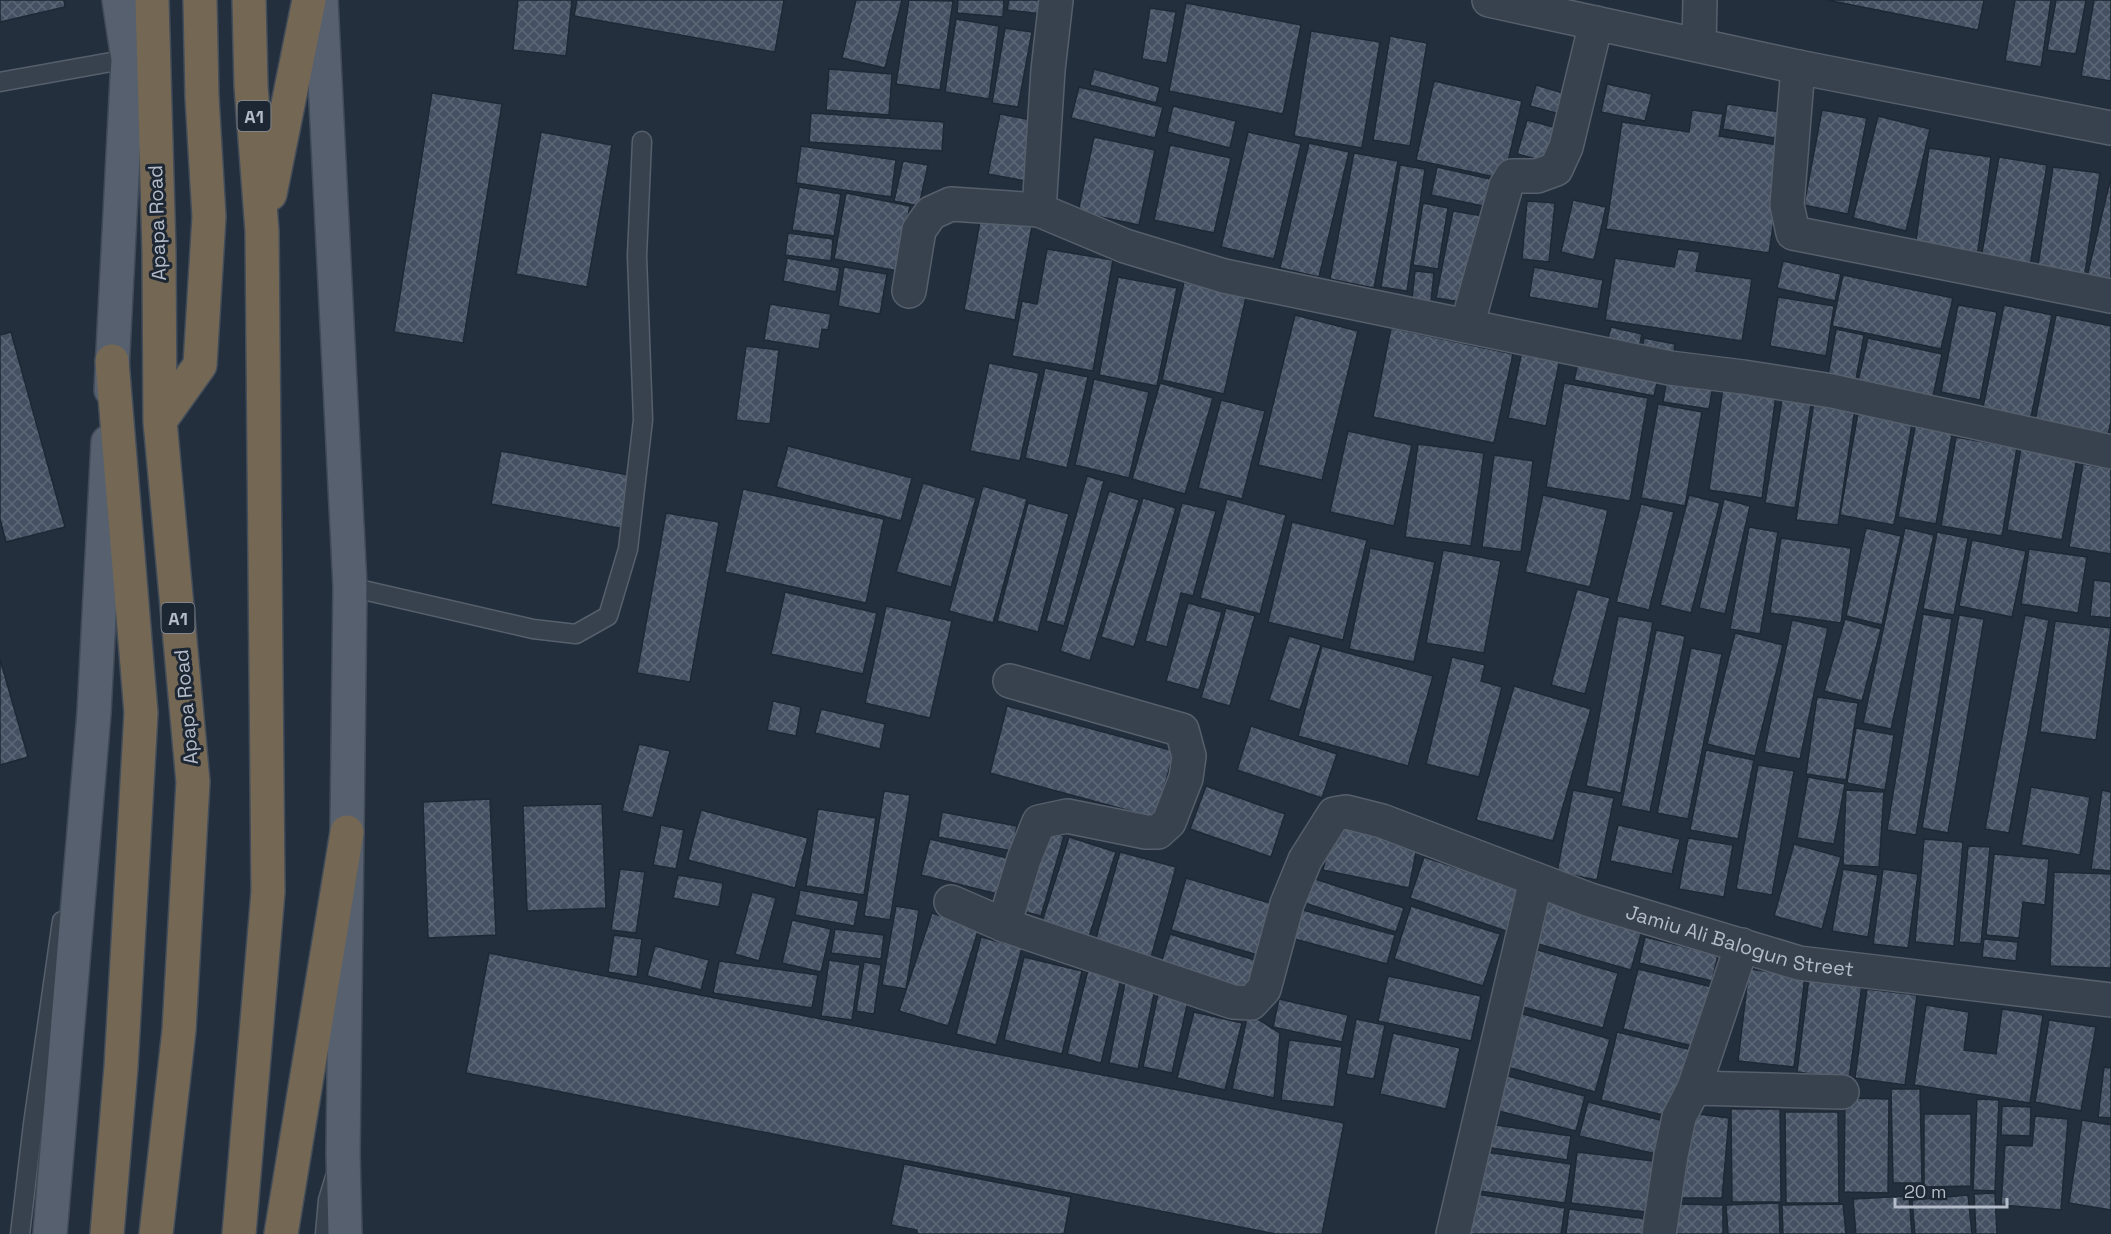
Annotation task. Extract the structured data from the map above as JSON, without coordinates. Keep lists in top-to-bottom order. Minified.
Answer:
{"streets":{"highway":["A1","Apapa Road"],"street":["Jamiu Ali Balogun Street"]},"scale_bar":"20 m"}
